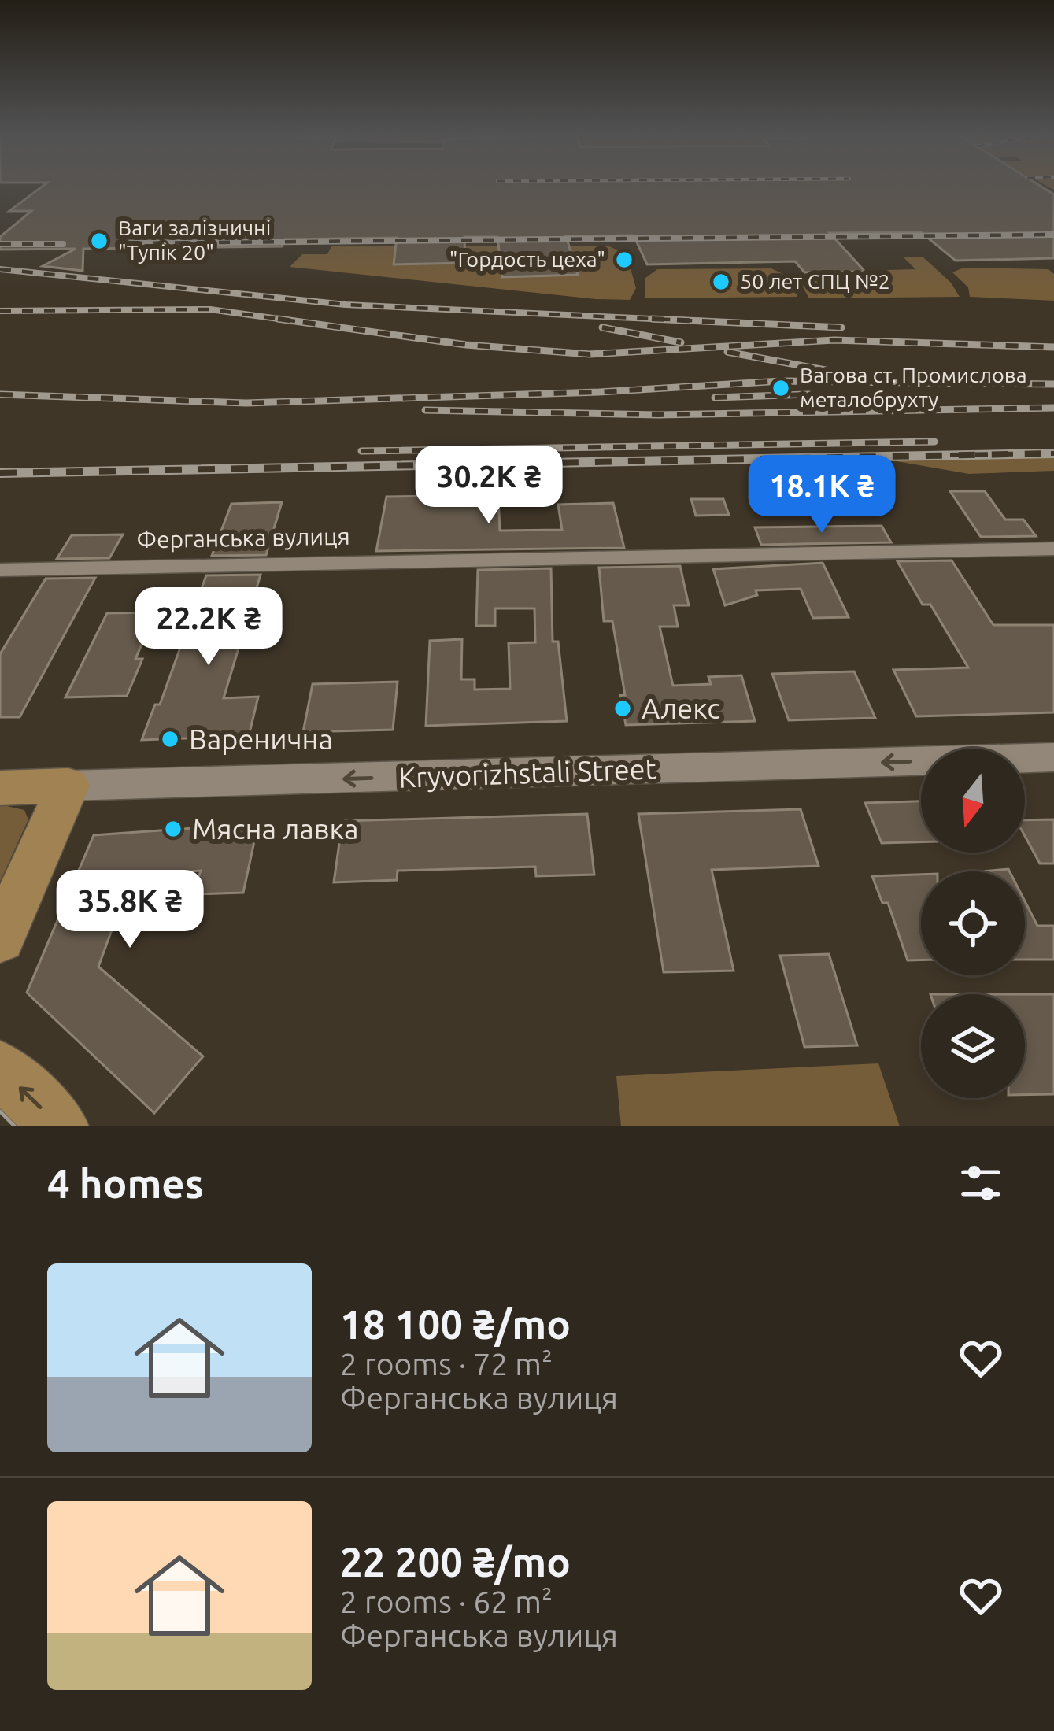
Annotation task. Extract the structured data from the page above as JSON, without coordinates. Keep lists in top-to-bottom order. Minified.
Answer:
{"streets":{"main road":["Kryvorizhstali Street"],"street":["Ферганська вулиця"]},"one_way":["Kryvorizhstali Street"],"places":["Ваги залізничні \"Тупік 20\"","\"Гордость цеха\"","50 лет СПЦ №2","Вагова ст. Промислова металобрухту","Алекс","Варенична","Мясна лавка"],"north":"bottom","page":{"price":["30.2K ₴","18.1K ₴","22.2K ₴","35.8K ₴"],"heading":"4 homes","list":[{"name":"18 100 ₴/mo","note":"2 rooms · 72 m² · Ферганська вулиця"},{"name":"22 200 ₴/mo","note":"2 rooms · 62 m² · Ферганська вулиця"}]}}
